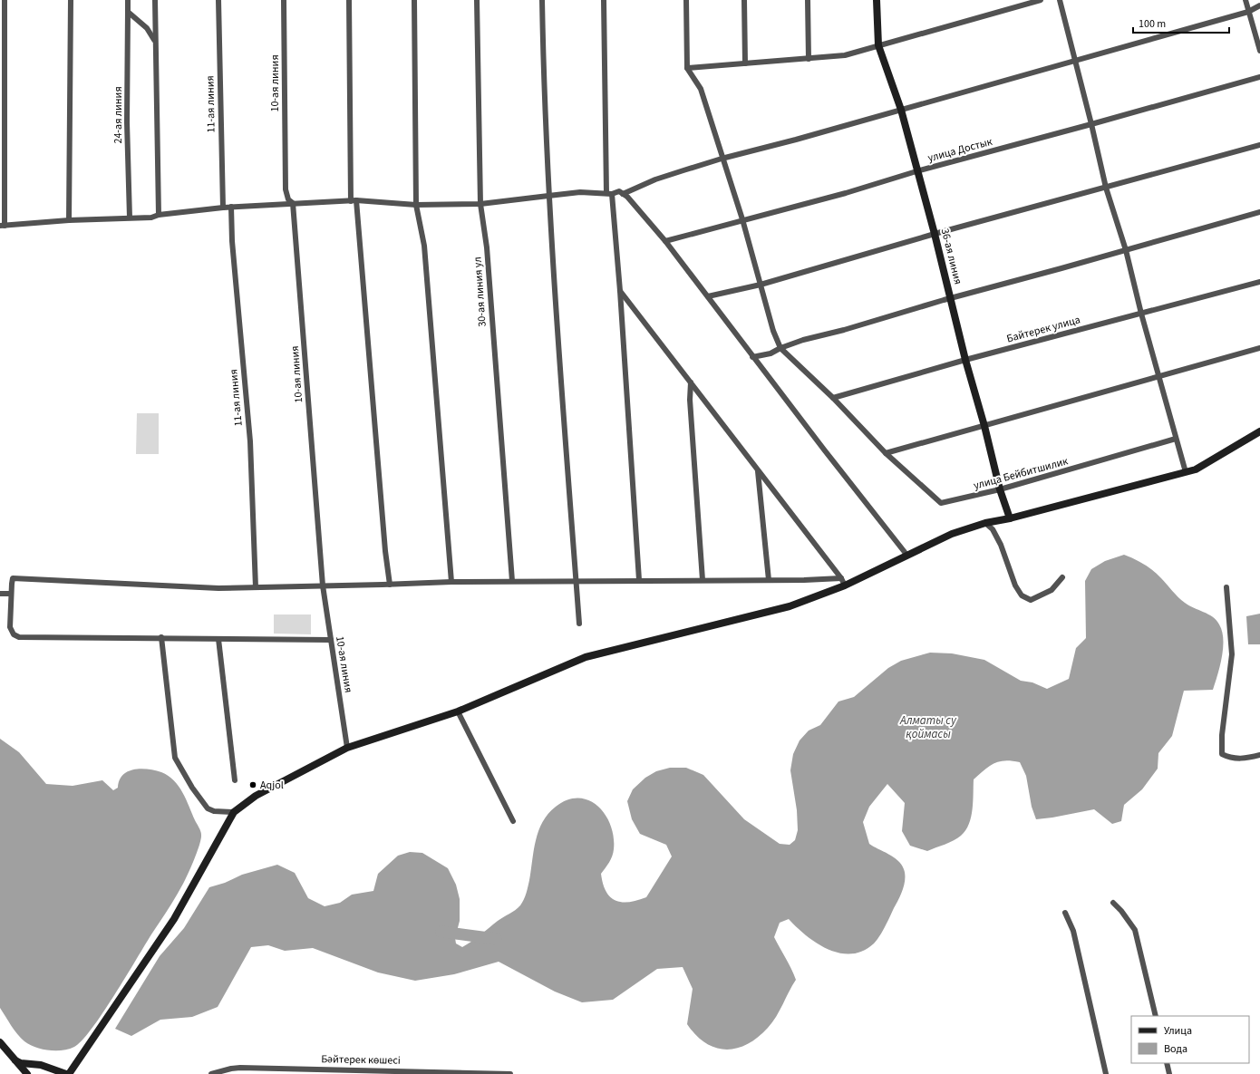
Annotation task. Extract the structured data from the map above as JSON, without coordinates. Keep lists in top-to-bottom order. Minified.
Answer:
{"streets":{"street":["10-ая линия","11-ая линия","24-ая линия","улица Достык","36-ая линия","30-ая линия ул","Байтерек улица","улица Бейбитшилик","Бәйтерек көшесі"]},"crossings":[["улица Достык","36-ая линия"],["36-ая линия","Байтерек улица"],["36-ая линия","улица Бейбитшилик"]],"water":["Алматы су қоймасы"],"places":["Aqjol"],"legend":["Улица","Вода"],"scale_bar":"100 m"}
